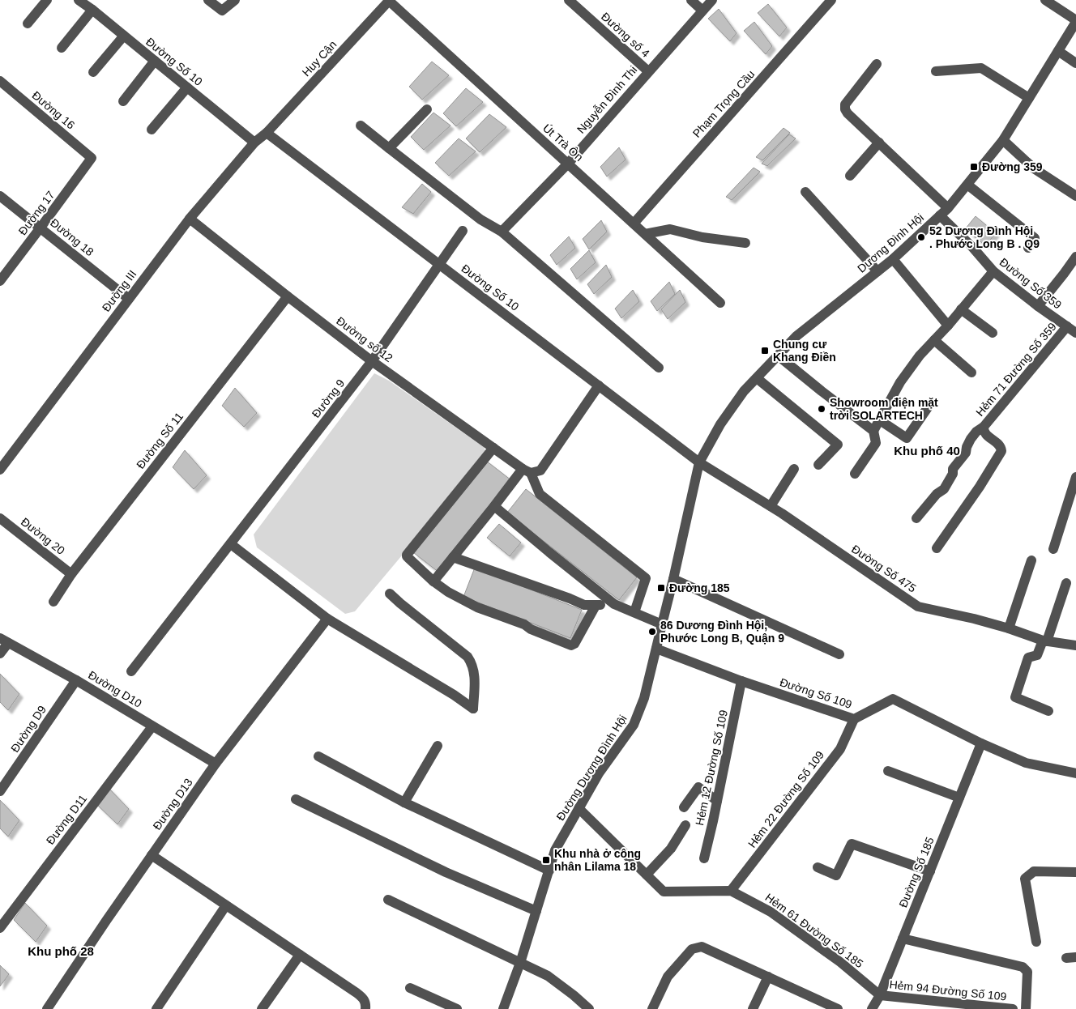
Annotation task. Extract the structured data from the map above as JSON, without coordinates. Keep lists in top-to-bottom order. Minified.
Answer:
{"streets":{"street":["Đường số 4","Huy Cận","Đường Số 10","Nguyễn Đình Thi","Phạm Trọng Cầu","Đường 16","Út Trà Ôn","Đường 17","Đường 18","Dương Đình Hội","Đường Số 359","Đường III","Đường số 12","Hẻm 71 Đường Số 359","Đường 9","Đường Số 11","Đường 20","Đường Số 475","Đường D10","Đường Số 109","Đường D9","Đường Dương Đình Hội","Hẻm 12 Đường Số 109","Hẻm 22 Đường Số 109","Đường D13","Đường D11","Đường Số 185","Hẻm 61 Đường Số 185","Hẻm 94 Đường Số 109"]},"crossings":[["Đường số 4","Nguyễn Đình Thi"],["Huy Cận","Đường Số 10"],["Huy Cận","Út Trà Ôn"],["Huy Cận","Đường III"],["Đường Số 10","Dương Đình Hội"],["Đường Số 10","Đường III"],["Đường Số 10","Đường 9"],["Đường Số 10","Đường Số 475"],["Đường Số 10","Đường Dương Đình Hội"],["Nguyễn Đình Thi","Út Trà Ôn"],["Phạm Trọng Cầu","Út Trà Ôn"],["Đường 16","Đường 17"],["Đường 17","Đường 18"],["Đường 18","Đường III"],["Dương Đình Hội","Đường Số 359"],["Dương Đình Hội","Đường Số 475"],["Dương Đình Hội","Đường Dương Đình Hội"],["Đường Số 359","Hẻm 71 Đường Số 359"],["Đường III","Đường số 12"],["Đường số 12","Đường 9"],["Đường số 12","Đường Số 11"],["Đường Số 11","Đường 20"],["Đường Số 475","Đường Dương Đình Hội"],["Đường D10","Đường D9"],["Đường D10","Đường D13"],["Đường D10","Đường D11"],["Đường Số 109","Đường Dương Đình Hội"],["Đường Số 109","Hẻm 12 Đường Số 109"],["Đường Số 109","Hẻm 22 Đường Số 109"],["Đường Số 109","Đường Số 185"],["Hẻm 22 Đường Số 109","Hẻm 61 Đường Số 185"],["Đường Số 185","Hẻm 61 Đường Số 185"],["Đường Số 185","Hẻm 94 Đường Số 109"],["Hẻm 61 Đường Số 185","Hẻm 94 Đường Số 109"]],"districts":["Khu phố 40","Khu phố 28"],"places":{"transit":["Đường 359","Chung cư Khang Điền","Đường 185","Khu nhà ở công nhân Lilama 18"],"other":["52 Dương Đình Hội . Phước Long B . Q9","Showroom điện mặt trời SOLARTECH","86 Dương Đình Hội, Phước Long B, Quận 9"]}}
